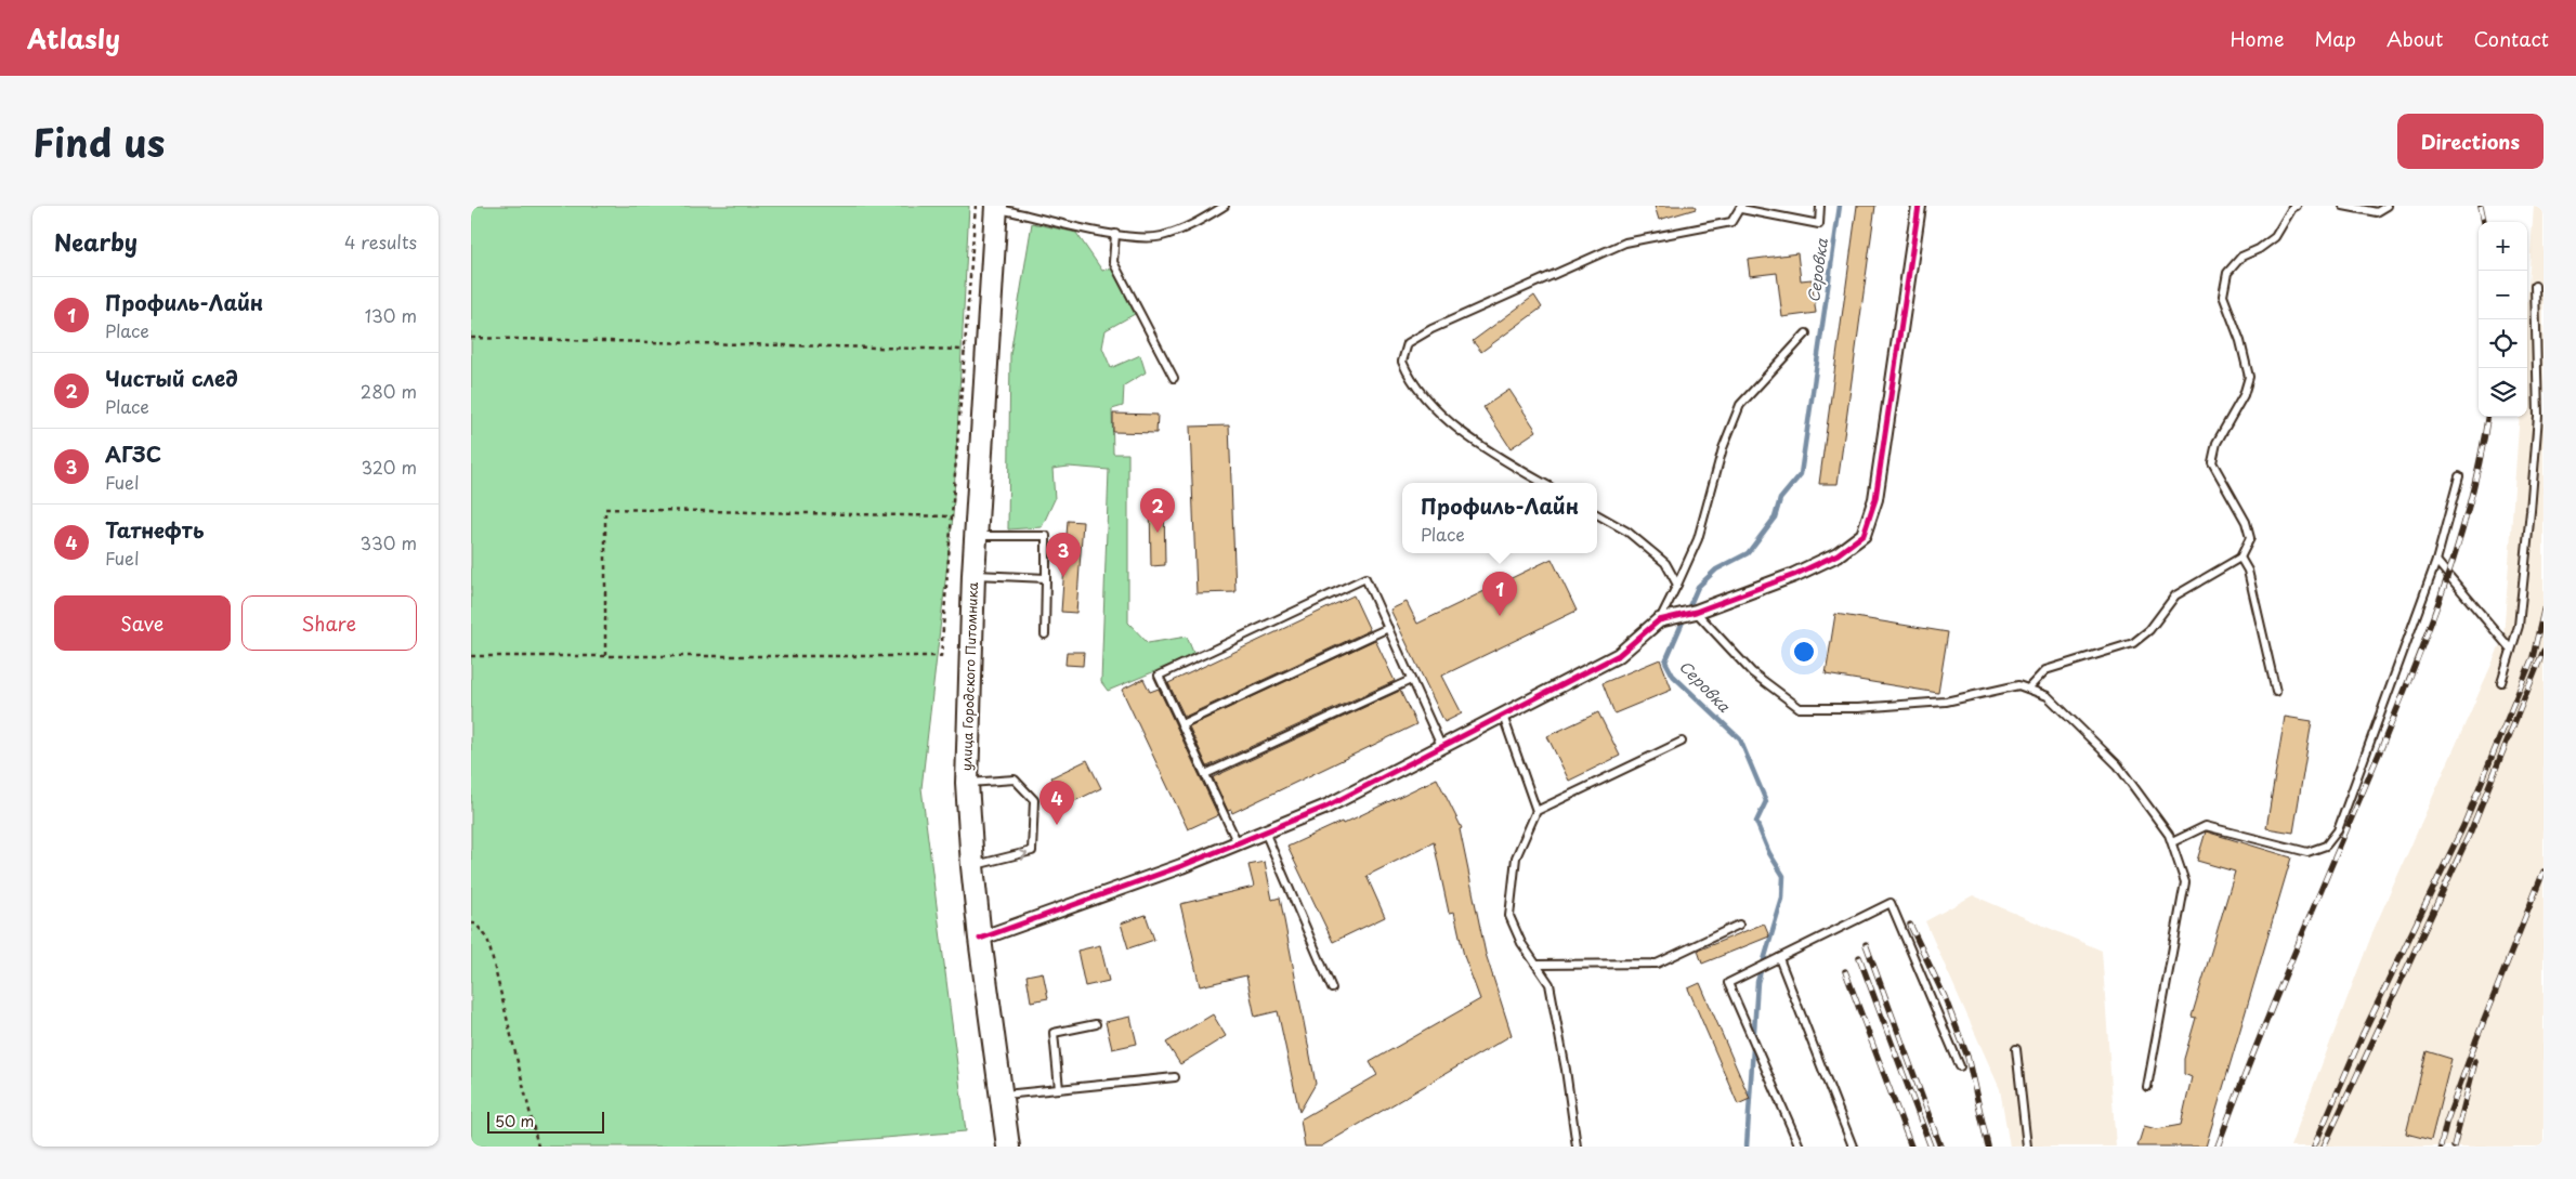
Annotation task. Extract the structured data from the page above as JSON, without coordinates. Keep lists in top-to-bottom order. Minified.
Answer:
{"streets":{"main road":["улица Городского Питомника"]},"water":["Серовка"],"scale_bar":"50 m","page":{"header":"Atlasly","nav":["Home","Map","About","Contact"],"title":"Find us","buttons":["Directions",["Save","Share"]],"heading":["Nearby","4 results"],"map_buttons":["+","−"],"list":[{"mark":"1","name":"Профиль-Лайн","note":"Place","value":"130 m"},{"mark":"2","name":"Чистый след","note":"Place","value":"280 m"},{"mark":"3","name":"АГЗС","note":"Fuel","value":"320 m"},{"mark":"4","name":"Татнефть","note":"Fuel","value":"330 m"}],"popup":["Профиль-Лайн","Place"],"pins":["2","3","1","4"],"scale":"50 m"}}
